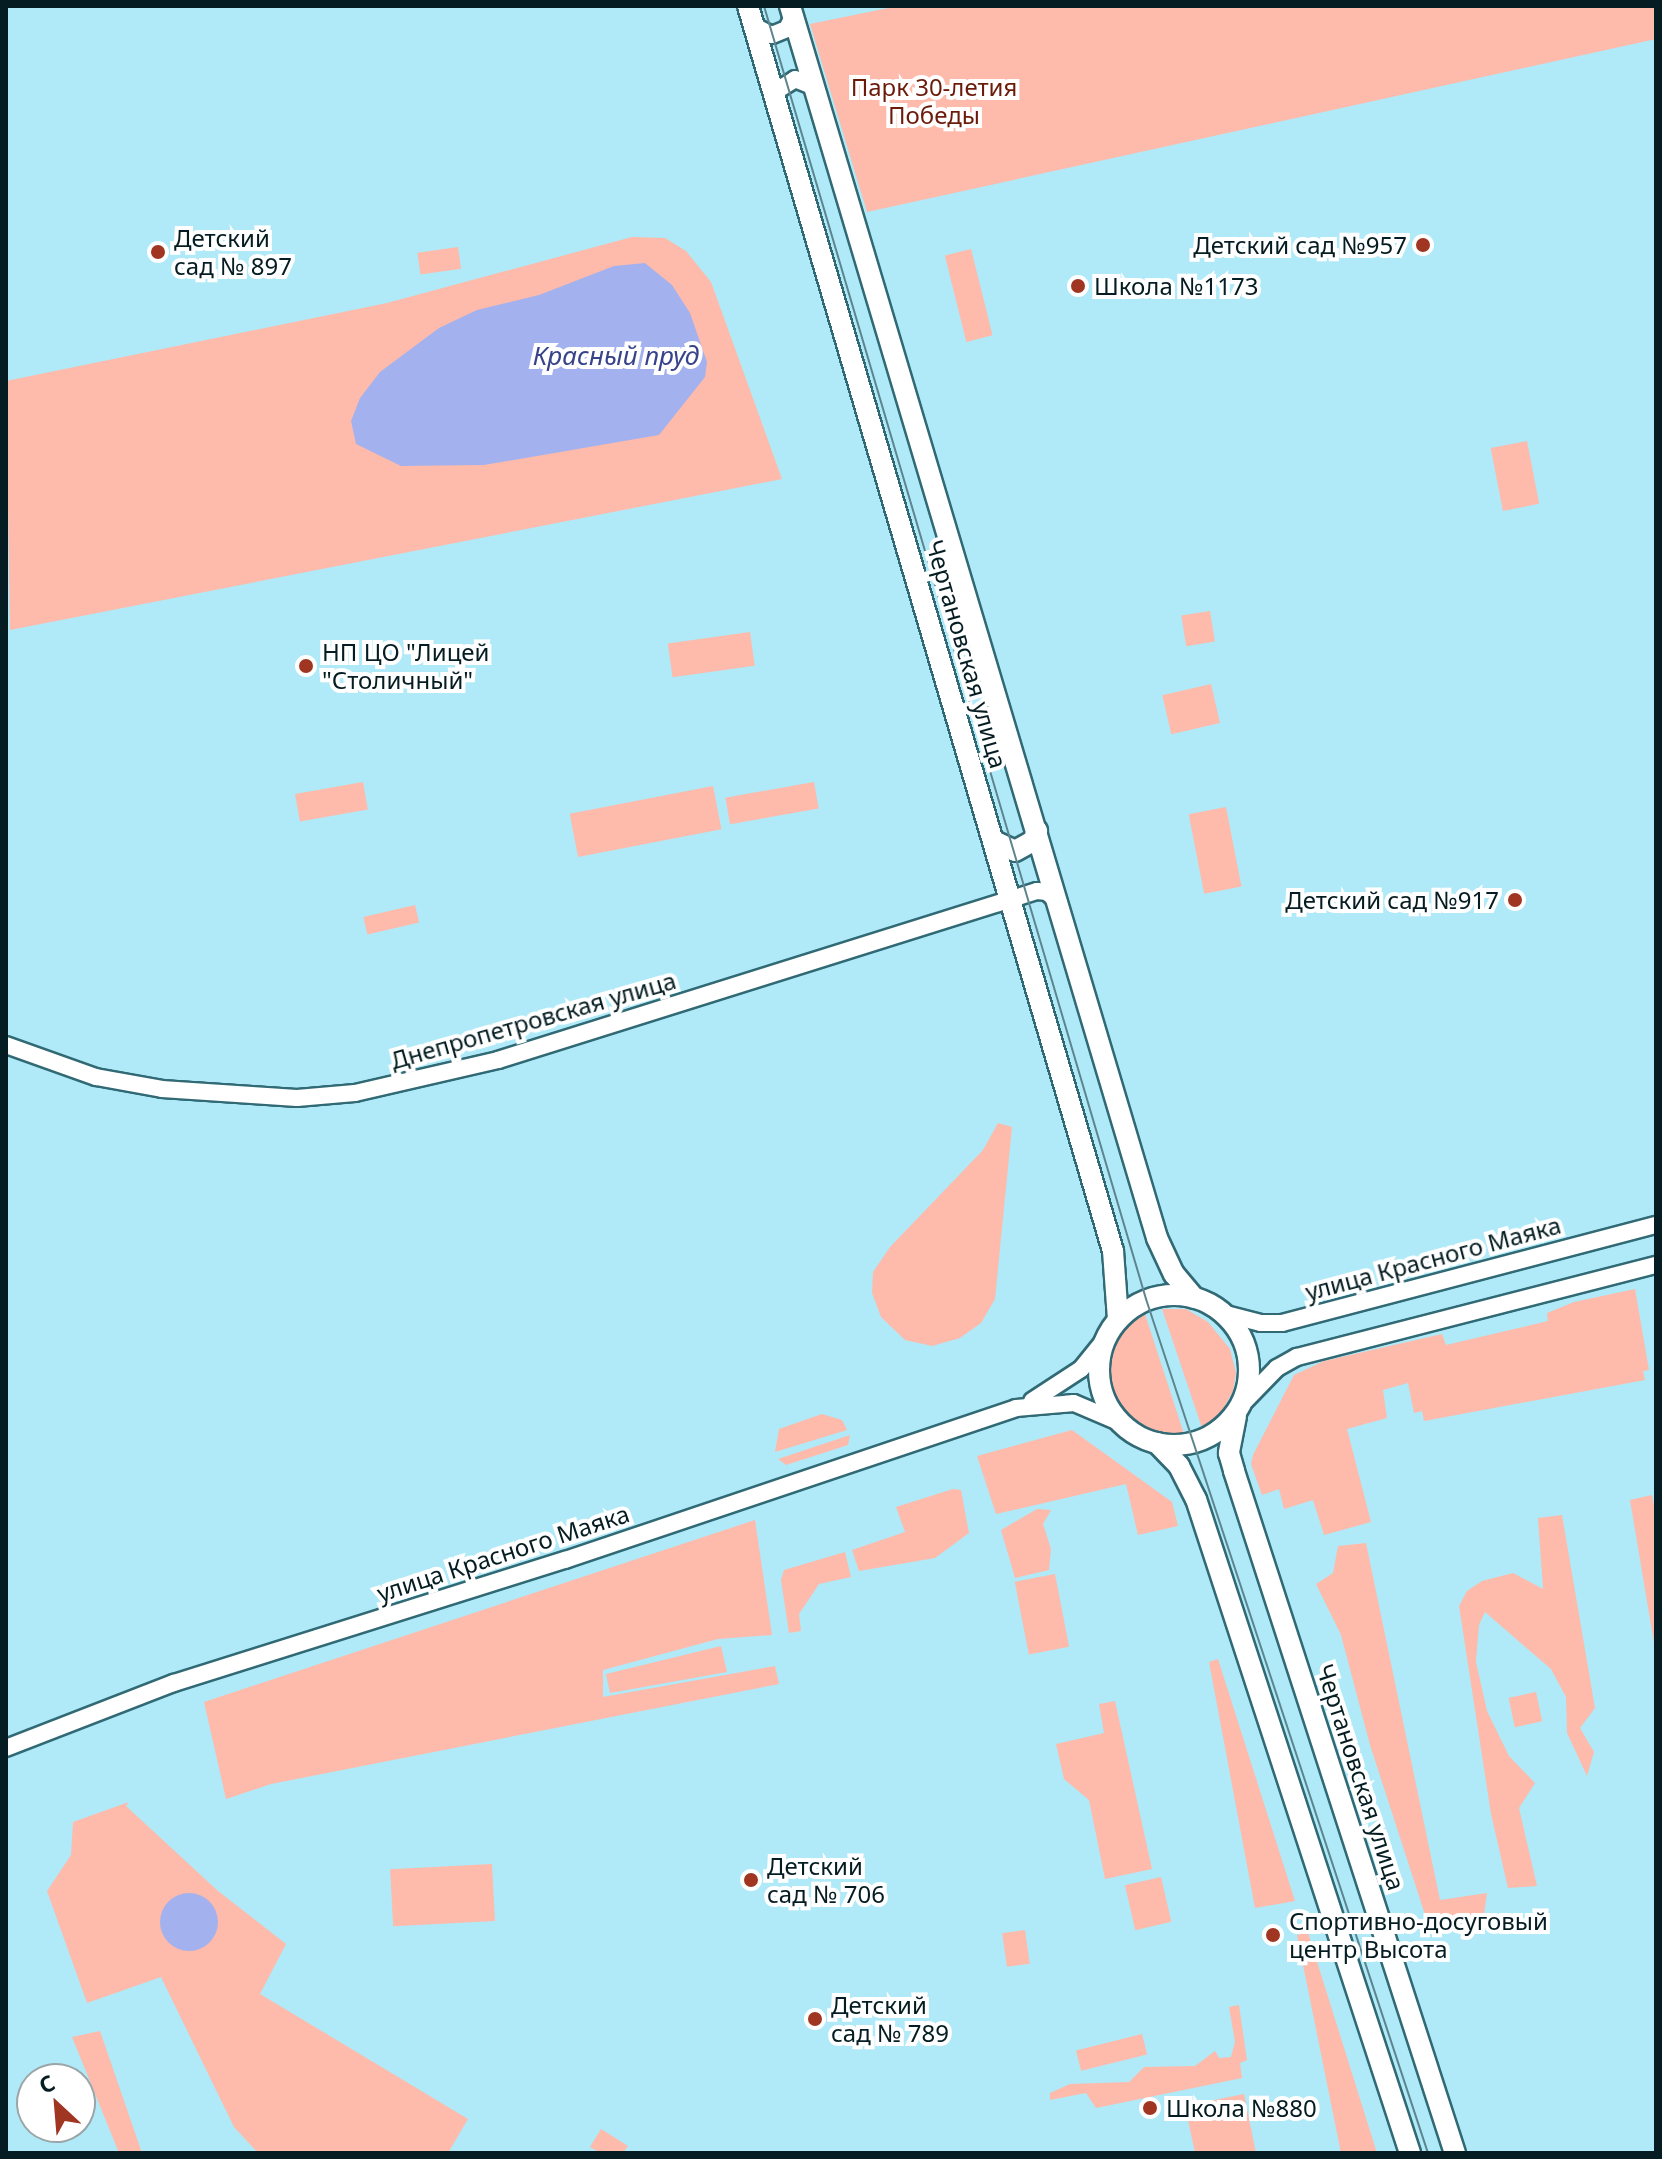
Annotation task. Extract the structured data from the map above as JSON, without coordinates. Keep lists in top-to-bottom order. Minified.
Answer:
{"streets":{"main road":["Чертановская улица"],"street":["Днепропетровская улица","улица Красного Маяка"]},"crossings":[["Чертановская улица","Днепропетровская улица"],["Чертановская улица","улица Красного Маяка"]],"water":["Красный пруд"],"parks":["Парк 30-летия Победы"],"places":["Детский сад №957","Детский сад № 897","Школа №1173","НП ЦО \"Лицей \"Столичный\"","Детский сад №917","Детский сад № 706","Спортивно-досуговый центр Высота","Детский сад № 789","Школа №880"],"north":"top left"}
